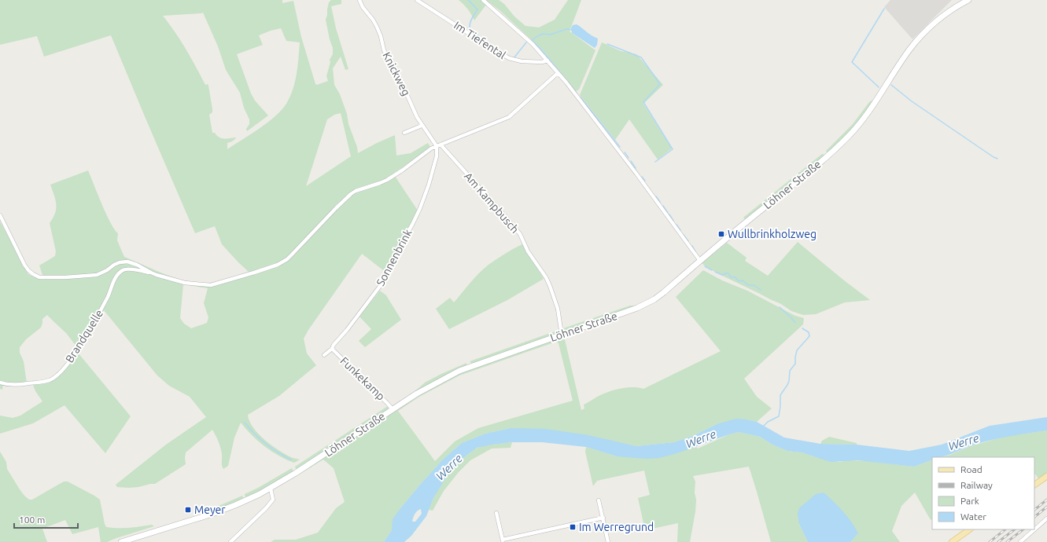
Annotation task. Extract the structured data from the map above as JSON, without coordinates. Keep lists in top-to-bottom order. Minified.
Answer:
{"streets":{"main road":["Löhner Straße"],"street":["Im Tiefental","Knickweg","Am Kampbusch","Sonnenbrink","Brandquelle","Funkekamp"]},"crossings":[["Knickweg","Am Kampbusch"],["Knickweg","Sonnenbrink"],["Löhner Straße","Am Kampbusch"],["Löhner Straße","Funkekamp"],["Am Kampbusch","Sonnenbrink"],["Sonnenbrink","Funkekamp"]],"water":["Werre"],"places":{"transit":["Wullbrinkholzweg","Meyer","Im Werregrund"]},"legend":["Road","Railway","Park","Water"],"scale_bar":"100 m"}
